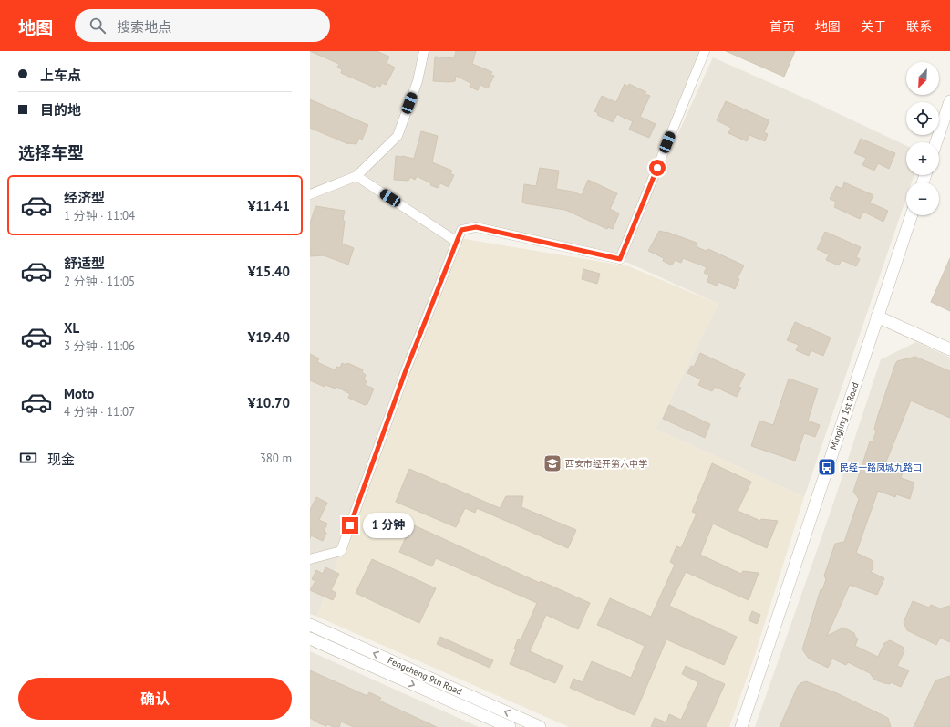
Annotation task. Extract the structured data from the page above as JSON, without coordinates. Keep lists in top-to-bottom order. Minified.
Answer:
{"streets":{"street":["Mingjing 1st Road","Fengcheng 9th Road"]},"places":{"school or university":["西安市经开第六中学"],"bus stop":["民经一路凤城九路口"]},"north":"bottom left","page":{"header":"地图","search":"搜索地点","nav":["首页","地图","关于","联系"],"banner":["上车点","目的地"],"map_buttons":["+","−"],"heading":"选择车型","list":[{"name":"经济型","note":"1 分钟 · 11:04","value":"¥11.41"},{"name":"舒适型","note":"2 分钟 · 11:05","value":"¥15.40"},{"name":"XL","note":"3 分钟 · 11:06","value":"¥19.40"},{"name":"Moto","note":"4 分钟 · 11:07","value":"¥10.70"}],"pay":["现金","380 m"],"bubble":"1 分钟","buttons":"确认"}}
